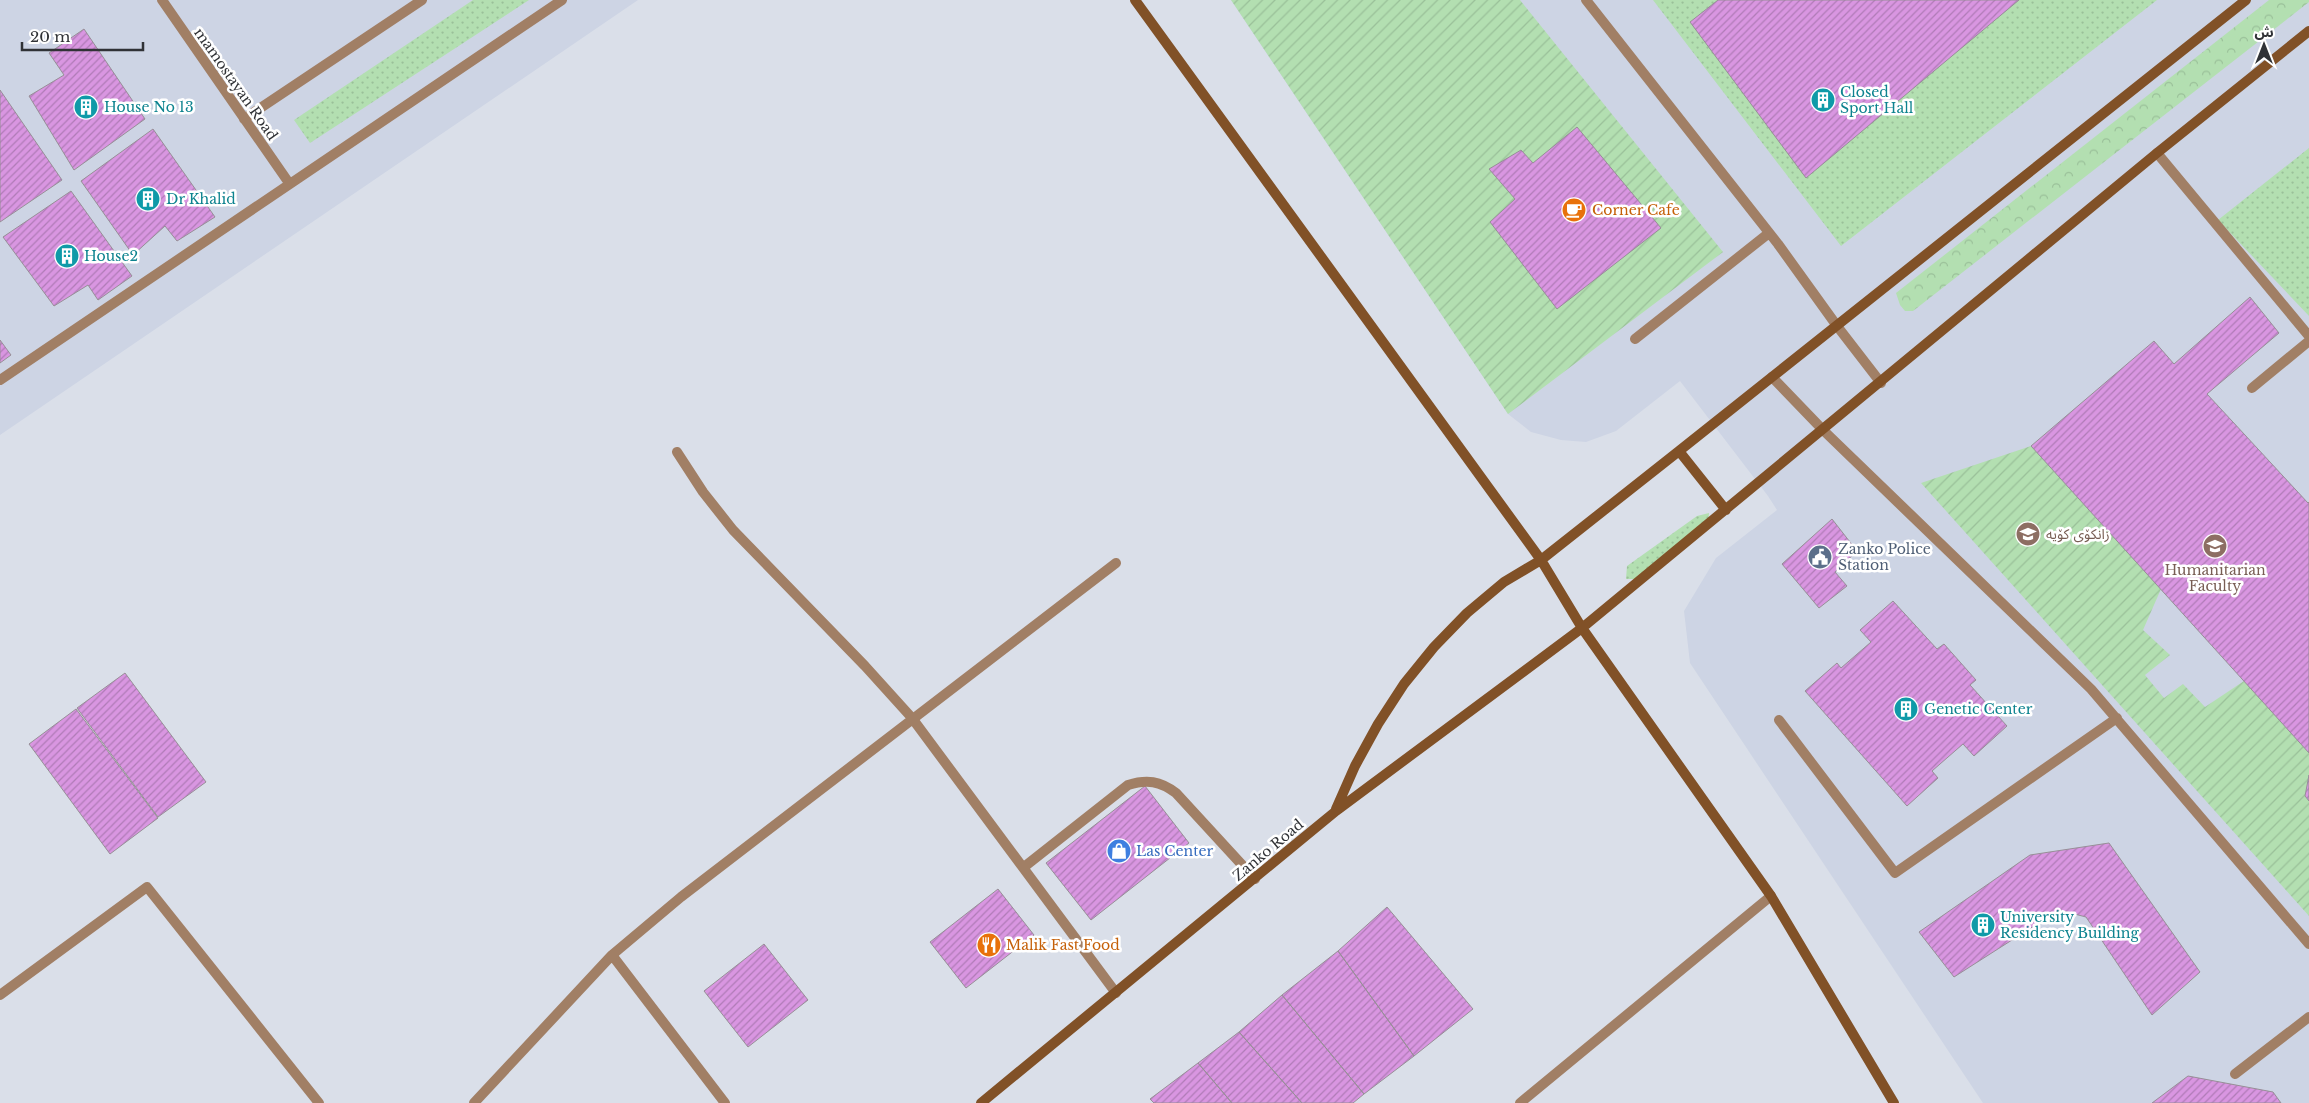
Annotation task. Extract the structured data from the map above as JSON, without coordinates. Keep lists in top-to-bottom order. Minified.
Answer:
{"streets":{"street":["mamostayan Road","Zanko Road"]},"places":{"building":["Closed Sport Hall","House No 13","Dr Khalid","House2","Genetic Center","University Residency Building"],"cafe":["Corner Cafe"],"school or university":["زانکۆی کۆیە","Humanitarian Faculty"],"public building":["Zanko Police Station"],"shop":["Las Center"],"restaurant":["Malik Fast Food"]},"scale_bar":"20 m","north":"top"}
